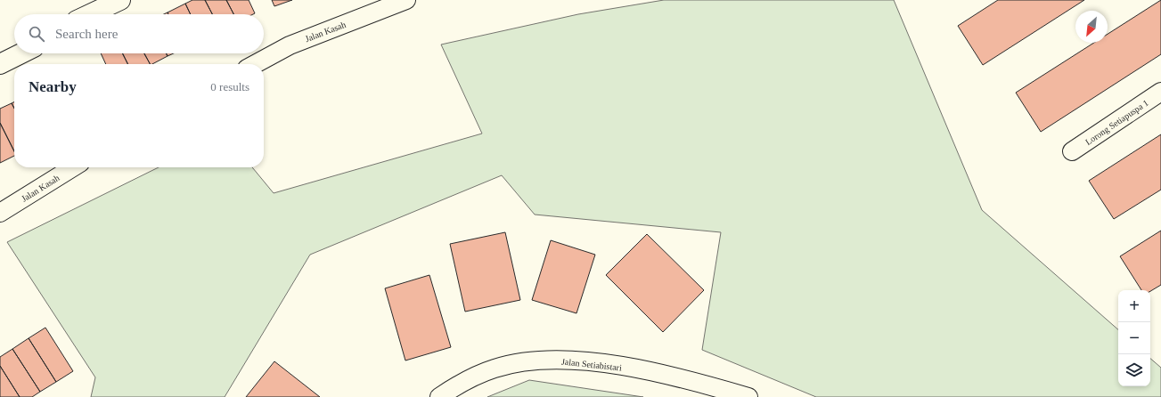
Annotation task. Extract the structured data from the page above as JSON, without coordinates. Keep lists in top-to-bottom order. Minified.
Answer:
{"streets":{"street":["Jalan Kasah","Lorong Setiapuspa 1","Jalan Setiabistari"]},"north":"bottom left","page":{"search":"Search here","heading":["Nearby","0 results"],"map_buttons":["+","−"]}}
